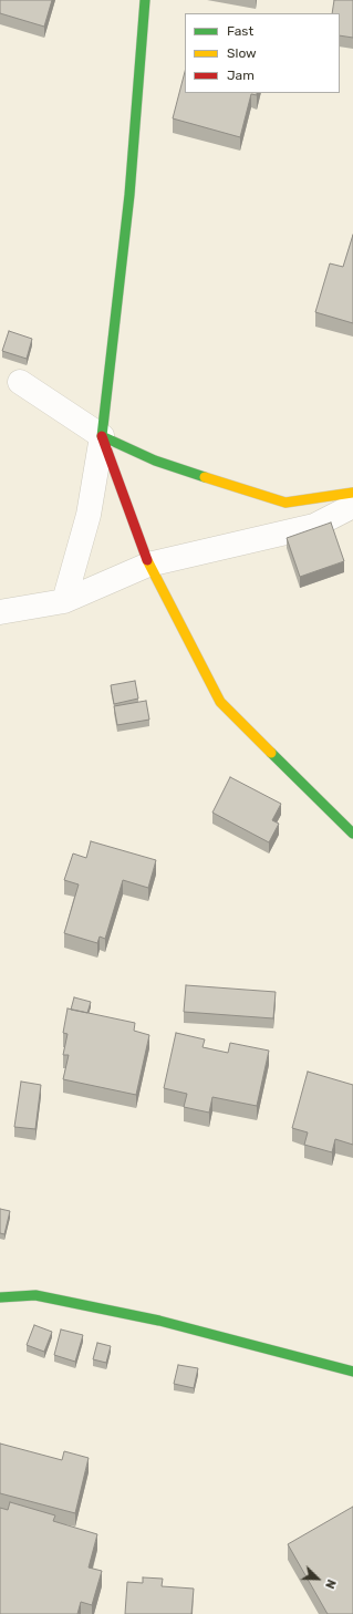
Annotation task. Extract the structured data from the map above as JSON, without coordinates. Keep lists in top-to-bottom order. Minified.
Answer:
{"legend":["Fast","Slow","Jam"],"north":"bottom right"}
